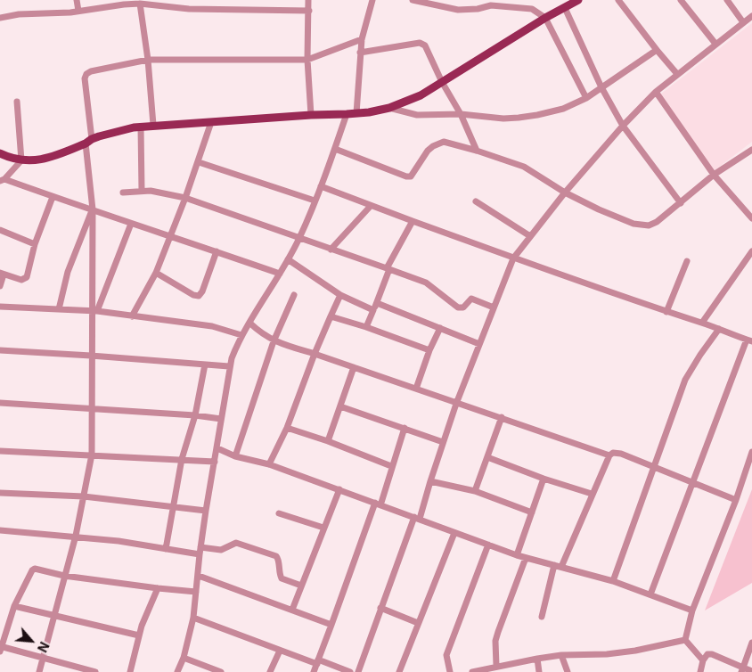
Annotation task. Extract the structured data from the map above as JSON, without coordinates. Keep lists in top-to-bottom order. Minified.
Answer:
{"north":"bottom right"}
